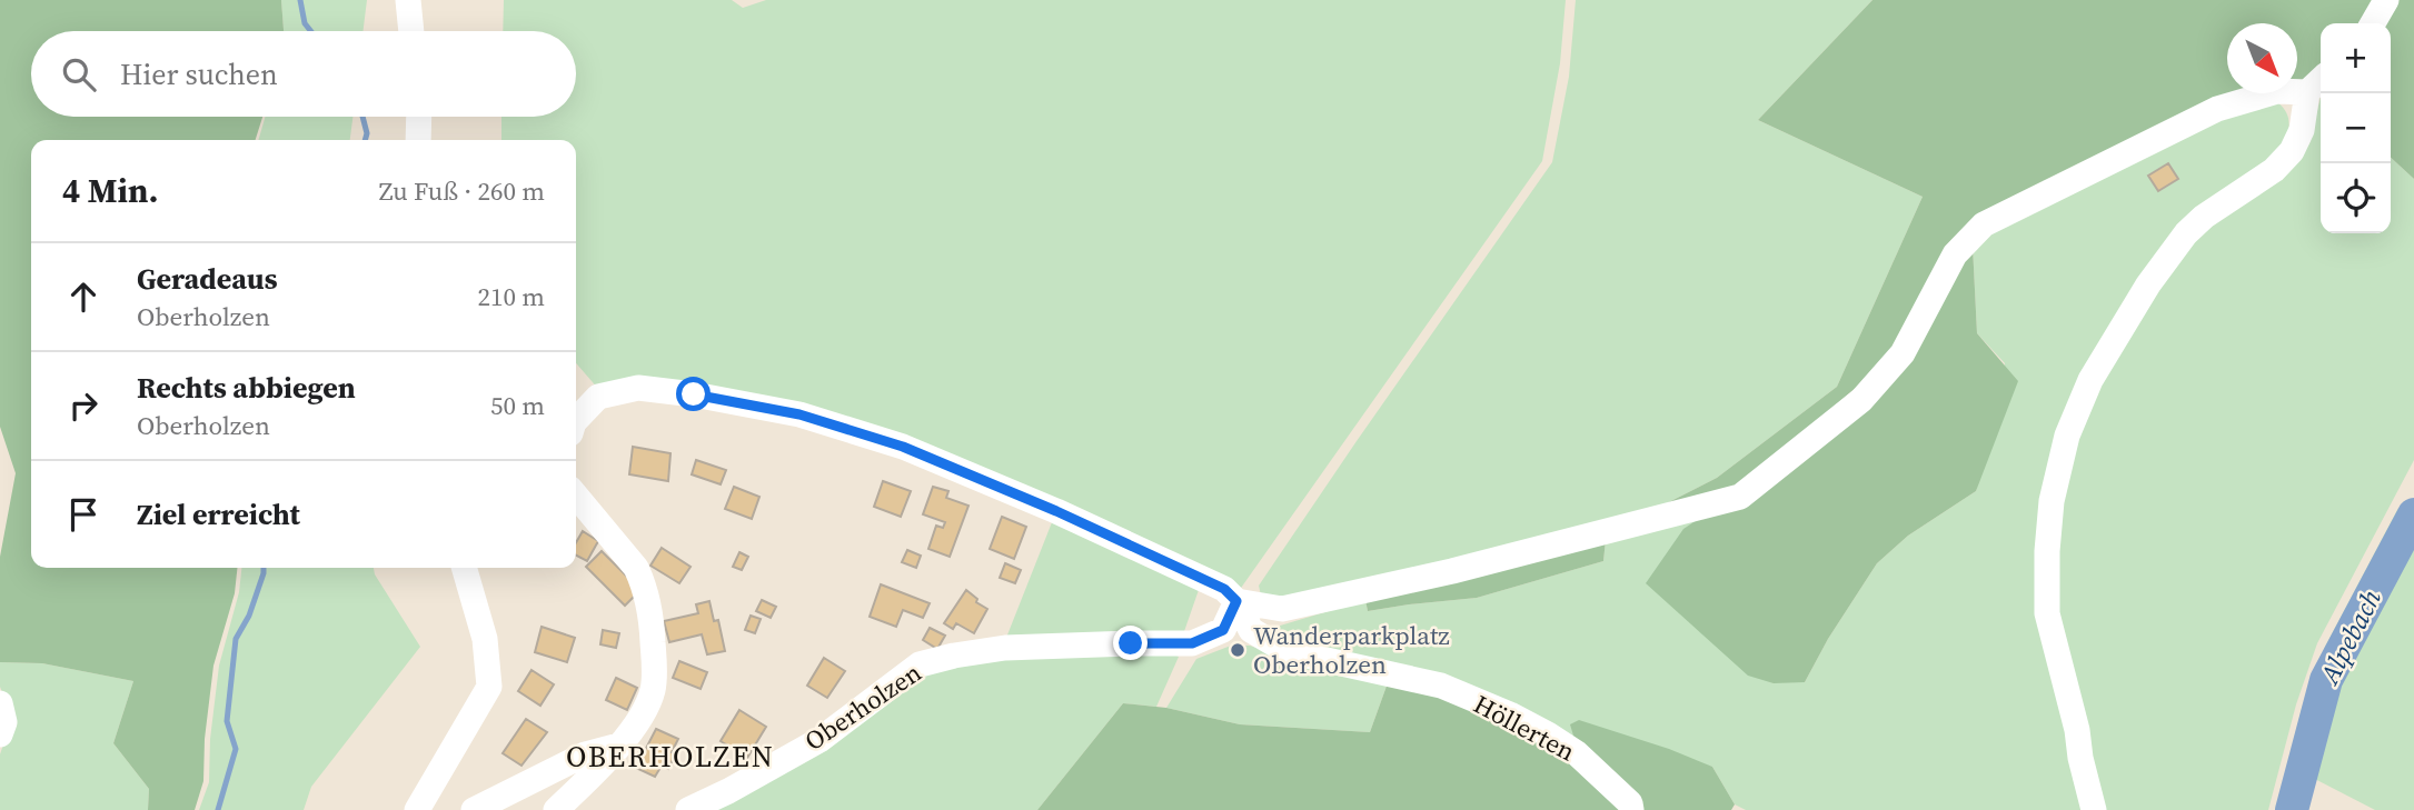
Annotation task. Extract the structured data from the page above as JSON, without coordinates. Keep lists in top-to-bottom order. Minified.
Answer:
{"streets":{"street":["Oberholzen","Höllerten"]},"crossings":[["Oberholzen","Höllerten"]],"districts":["OBERHOLZEN"],"water":["Alpebach"],"places":["Wanderparkplatz Oberholzen"],"north":"bottom right","page":{"map_buttons":["+","−"],"search":"Hier suchen","heading":["4 Min.","Zu Fuß · 260 m"],"list":[["Geradeaus","Oberholzen","210 m"],["Rechts abbiegen","Oberholzen","50 m"],"Ziel erreicht"]}}
